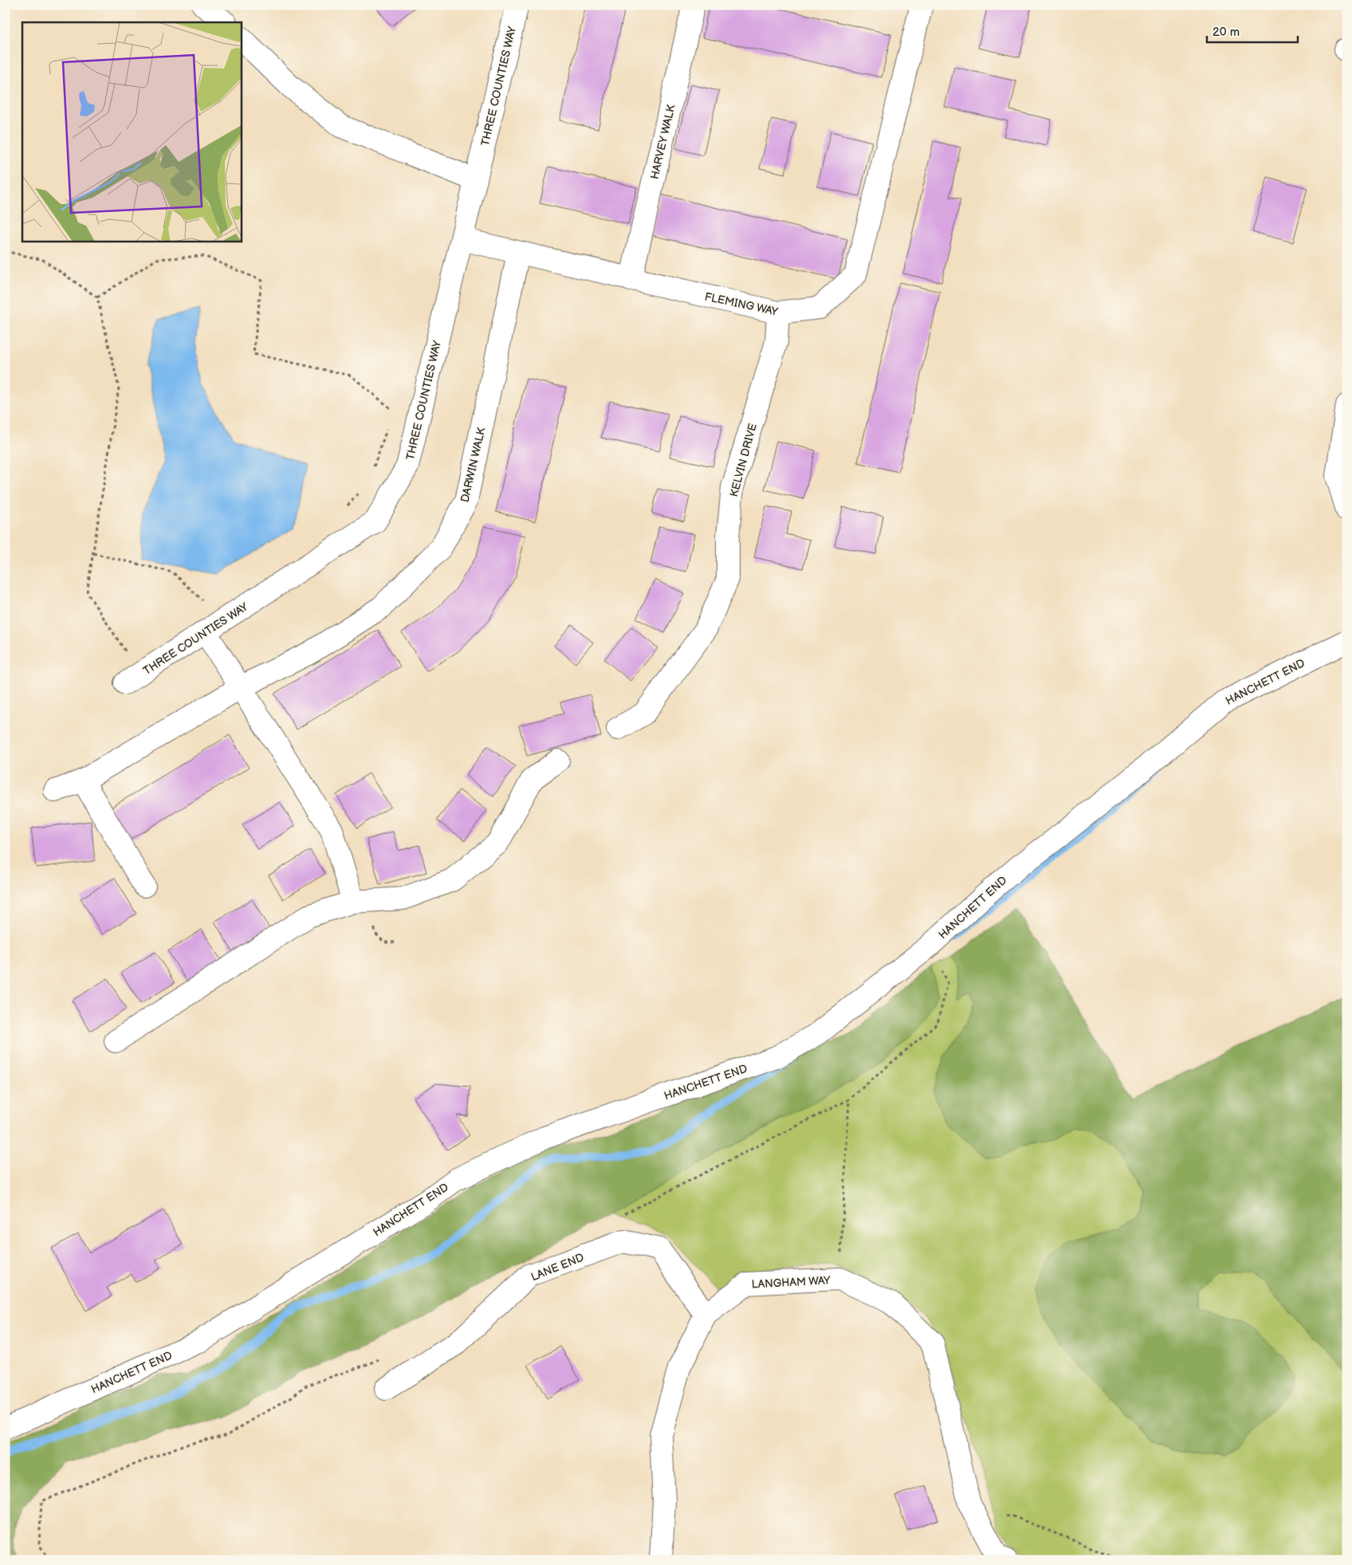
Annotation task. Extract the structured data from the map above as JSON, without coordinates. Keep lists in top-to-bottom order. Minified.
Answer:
{"streets":{"street":["THREE COUNTIES WAY","HARVEY WALK","FLEMING WAY","KELVIN DRIVE","DARWIN WALK","HANCHETT END","LANE END","LANGHAM WAY"]},"crossings":[["THREE COUNTIES WAY","FLEMING WAY"],["HARVEY WALK","FLEMING WAY"],["FLEMING WAY","KELVIN DRIVE"],["FLEMING WAY","DARWIN WALK"],["LANE END","LANGHAM WAY"]],"scale_bar":"20 m"}
